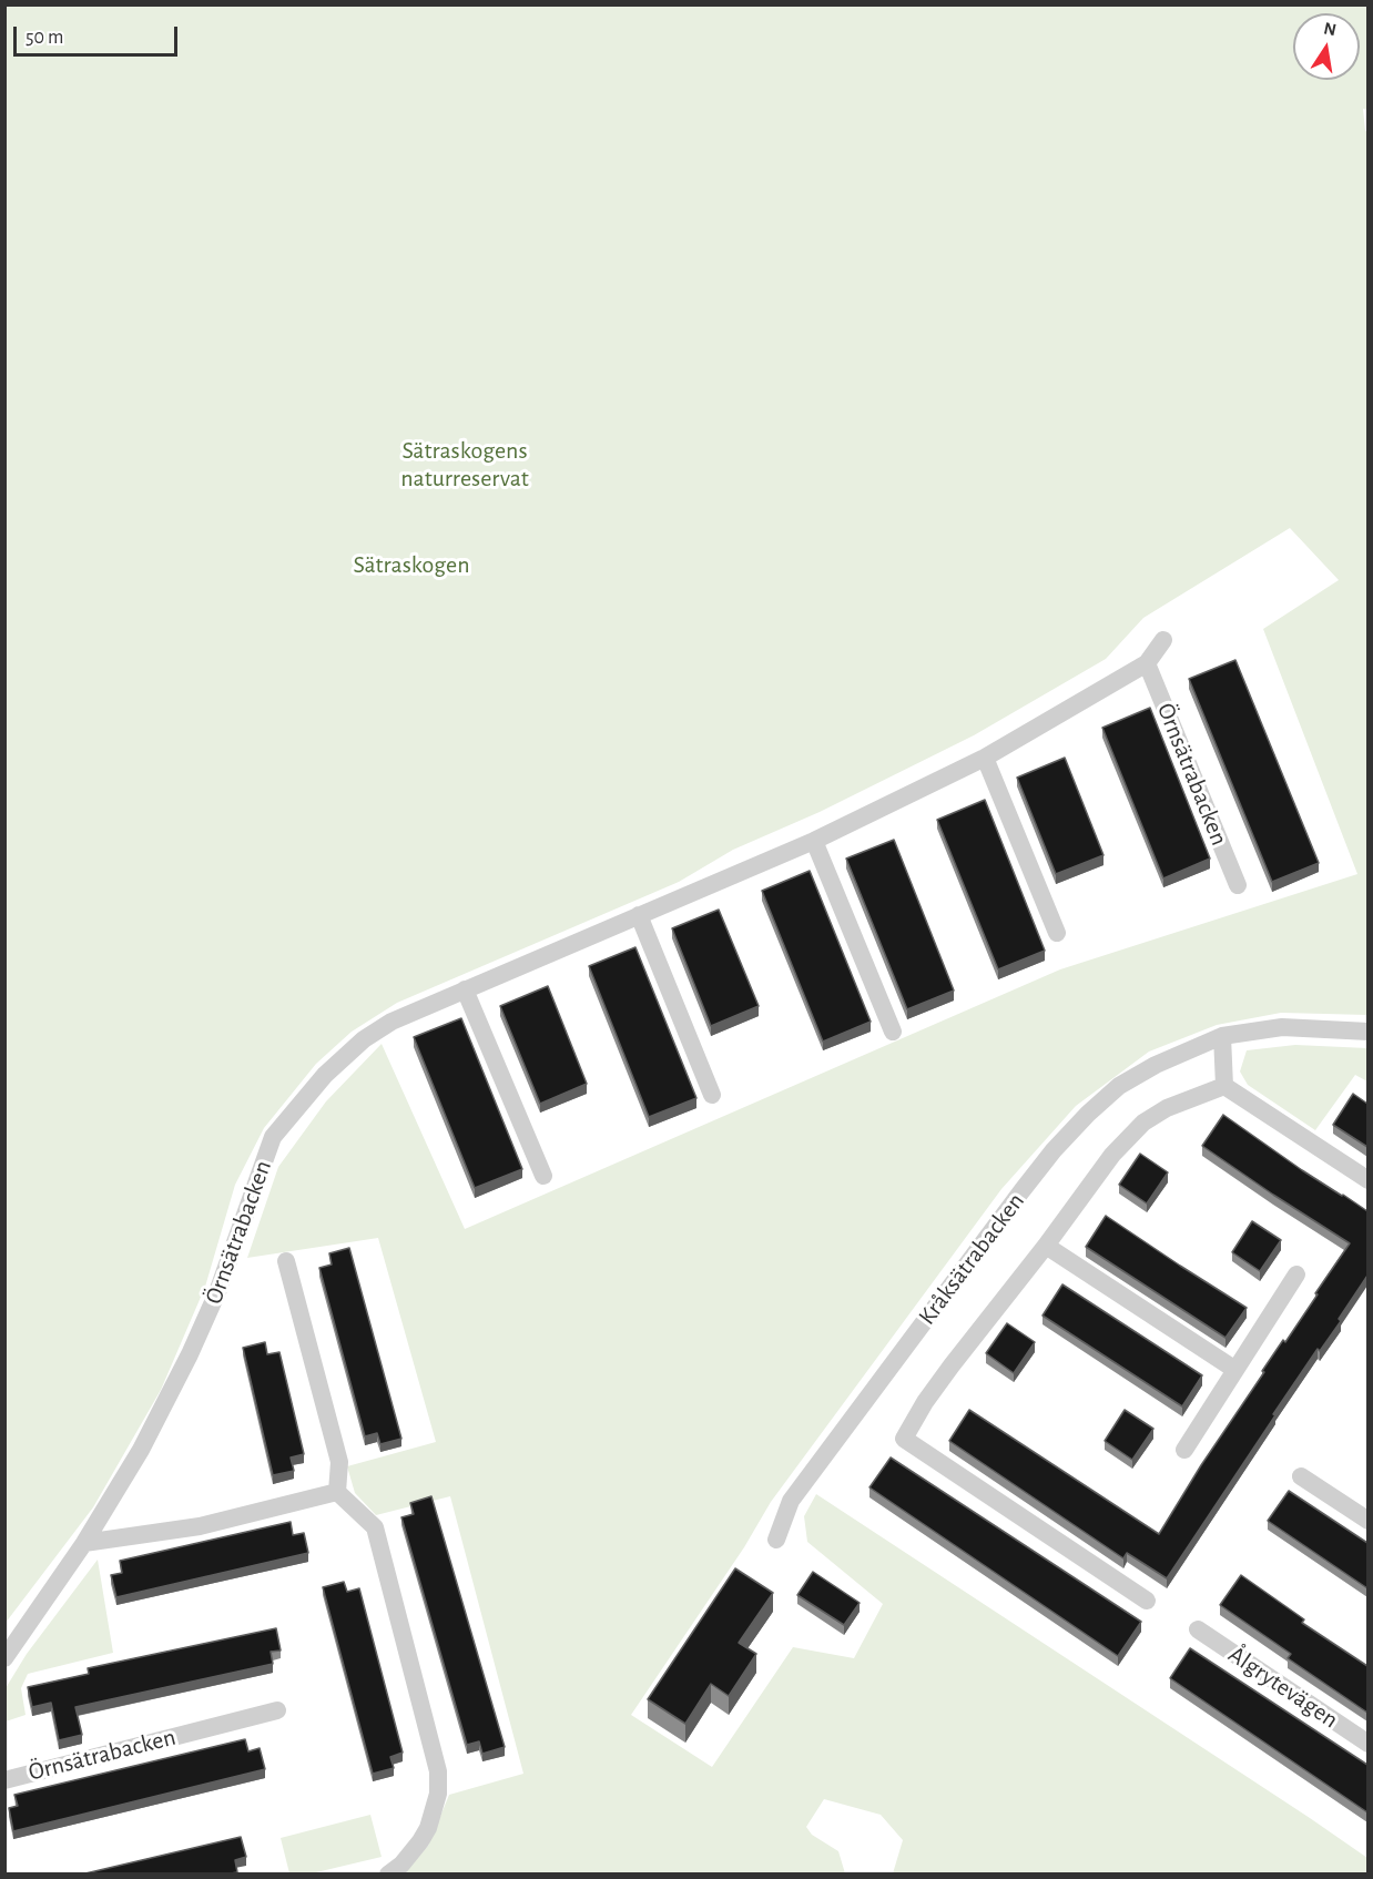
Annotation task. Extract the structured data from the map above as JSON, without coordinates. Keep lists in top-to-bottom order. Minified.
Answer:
{"streets":{"street":["Örnsätrabacken","Kråksätrabacken","Ålgrytevägen"]},"parks":["Sätraskogens naturreservat","Sätraskogen"],"scale_bar":"50 m","north":"top"}
